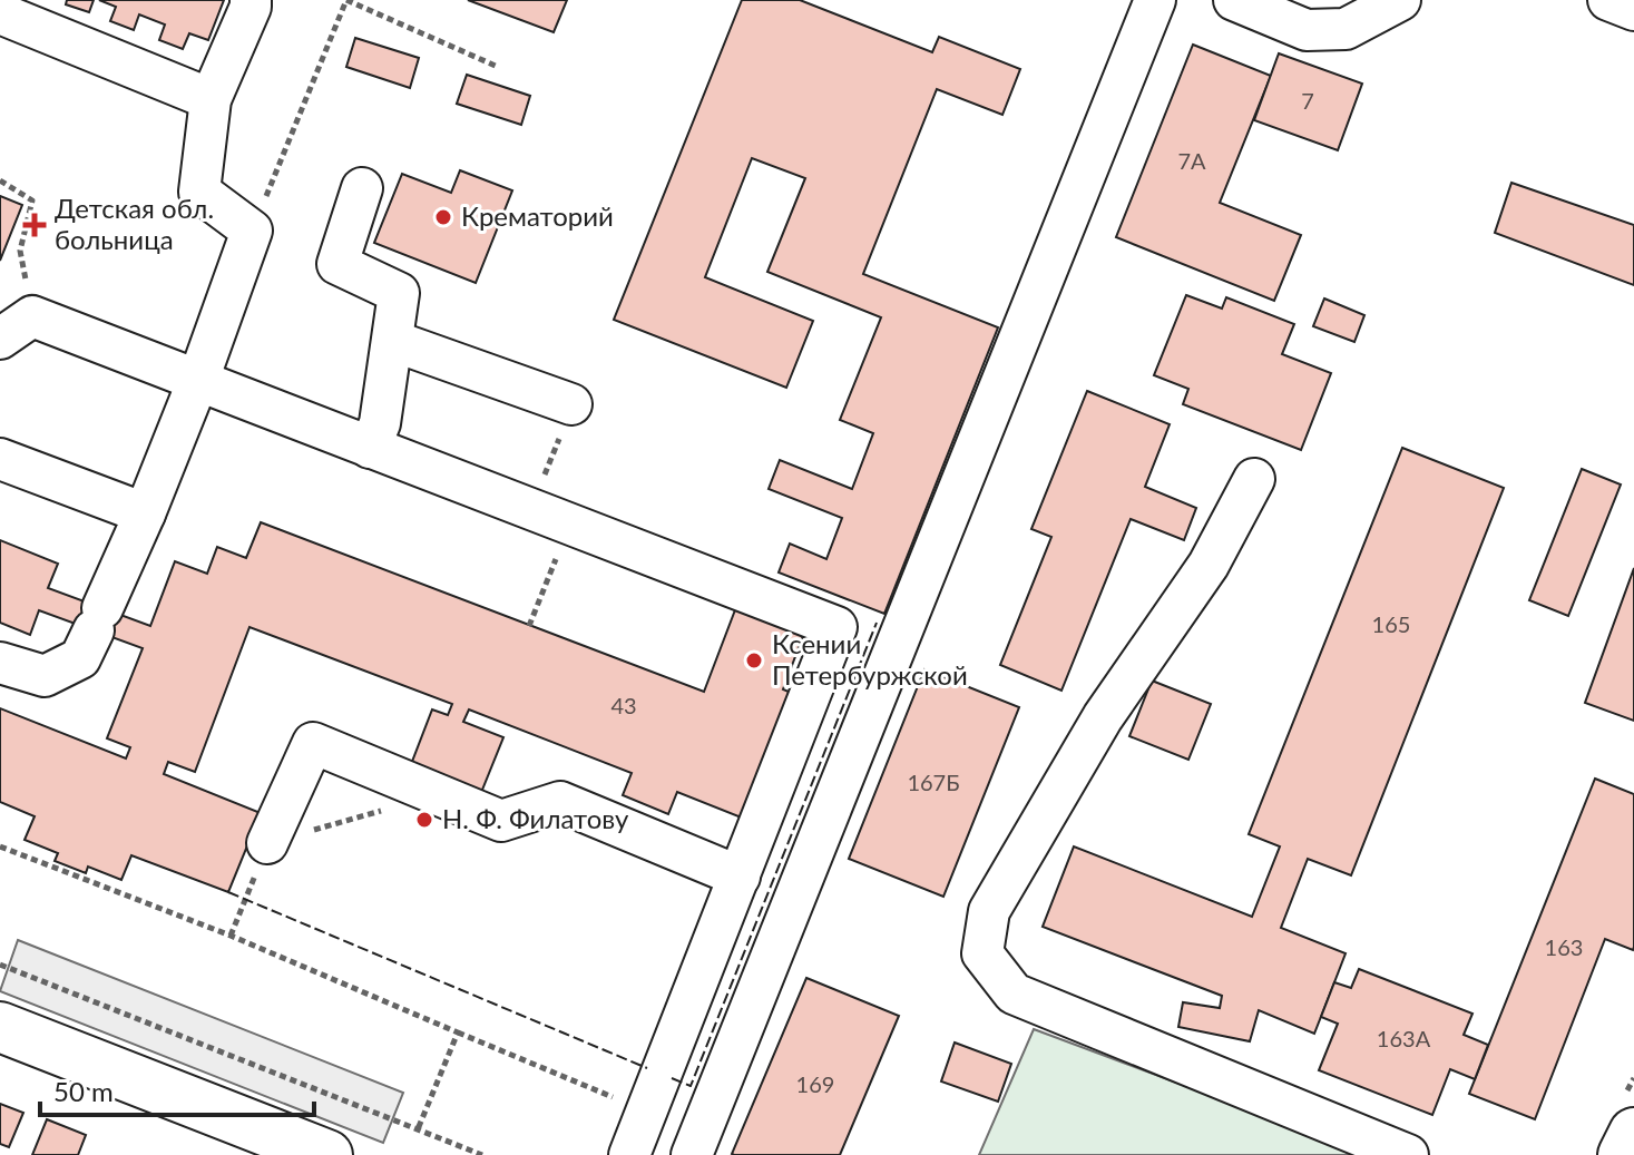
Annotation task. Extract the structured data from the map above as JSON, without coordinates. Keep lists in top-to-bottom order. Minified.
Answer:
{"places":{"other":["Крематорий","Ксении Петербуржской","Н. Ф. Филатову"],"health":["Детская обл. больница"]},"house_numbers":["7","7А","165","43","167Б","163","163А","169"],"scale_bar":"50 m"}
